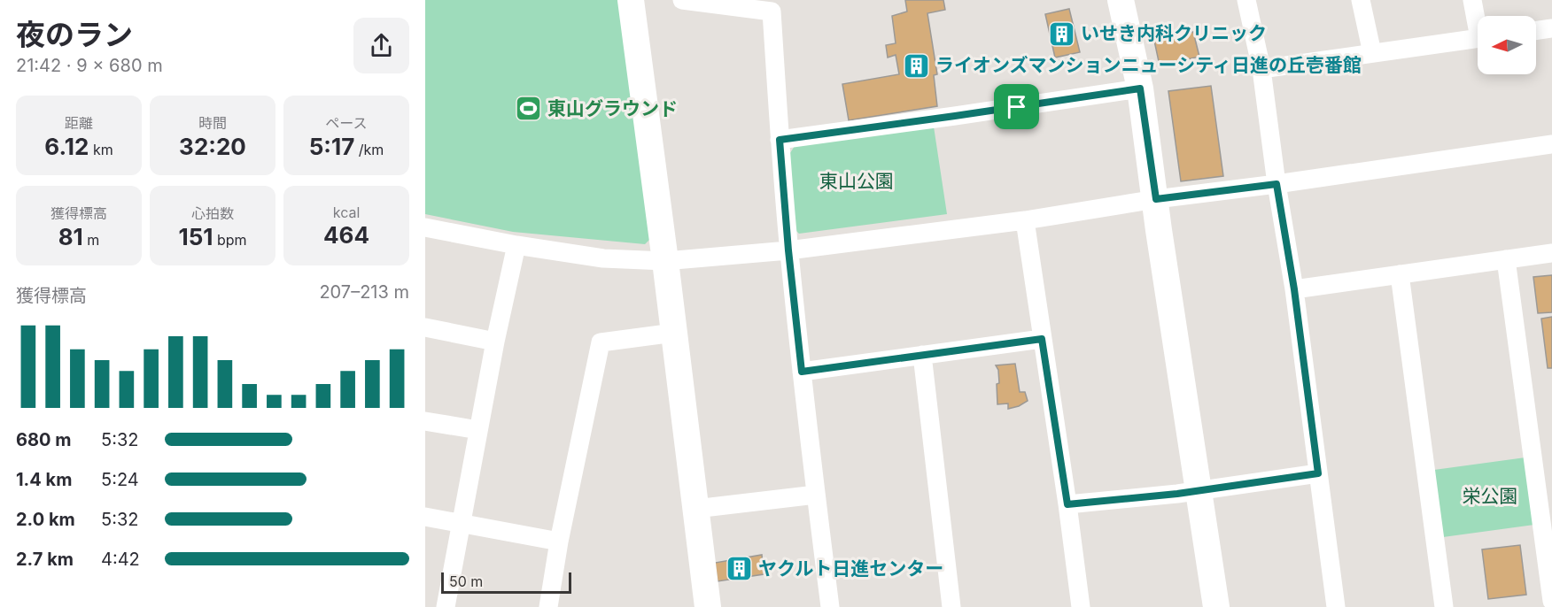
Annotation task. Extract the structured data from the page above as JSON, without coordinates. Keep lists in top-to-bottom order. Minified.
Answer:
{"parks":["東山公園","栄公園"],"places":{"building":["いせき内科クリニック","ライオンズマンションニューシティ日進の丘壱番館","ヤクルト日進センター"],"sports":["東山グラウンド"]},"scale_bar":"50 m","north":"left","page":{"heading":["夜のラン","21:42 · 9 × 680 m"],"stats":[["距離","6.12 km"],["時間","32:20"],["ペース","5:17 /km"],["獲得標高","81 m"],["心拍数","151 bpm"],["kcal","464"]],"chart":["獲得標高","207–213 m"],"list":[{"name":"680 m","note":"5:32"},{"name":"1.4 km","note":"5:24"},{"name":"2.0 km","note":"5:32"},{"name":"2.7 km","note":"4:42"}],"scale":"50 m"}}
